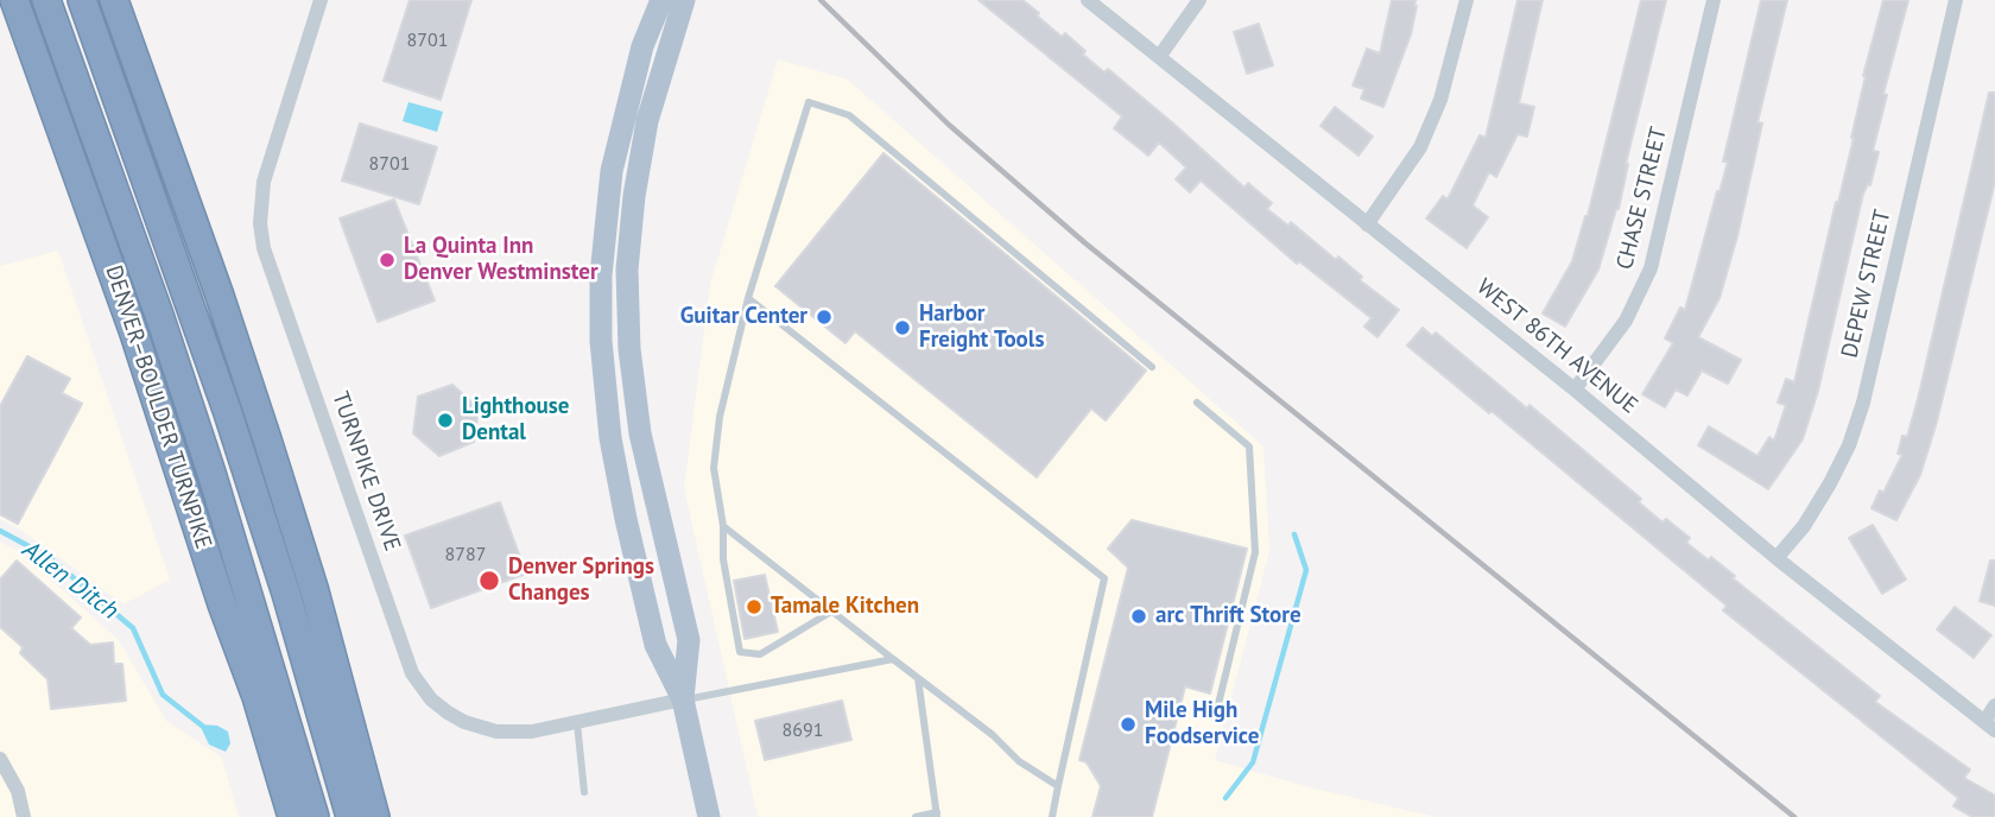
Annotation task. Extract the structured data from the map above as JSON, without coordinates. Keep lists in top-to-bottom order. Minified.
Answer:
{"streets":{"highway":["DENVER–BOULDER TURNPIKE"],"street":["CHASE STREET","DEPEW STREET","WEST 86TH AVENUE","TURNPIKE DRIVE"]},"crossings":[["CHASE STREET","WEST 86TH AVENUE"],["DEPEW STREET","WEST 86TH AVENUE"]],"water":["Allen Ditch"],"places":["La Quinta Inn Denver Westminster","Guitar Center","Harbor Freight Tools","Lighthouse Dental","Denver Springs Changes","Tamale Kitchen","arc Thrift Store","Mile High Foodservice"],"house_numbers":["8701","8701","8787","8691"]}
